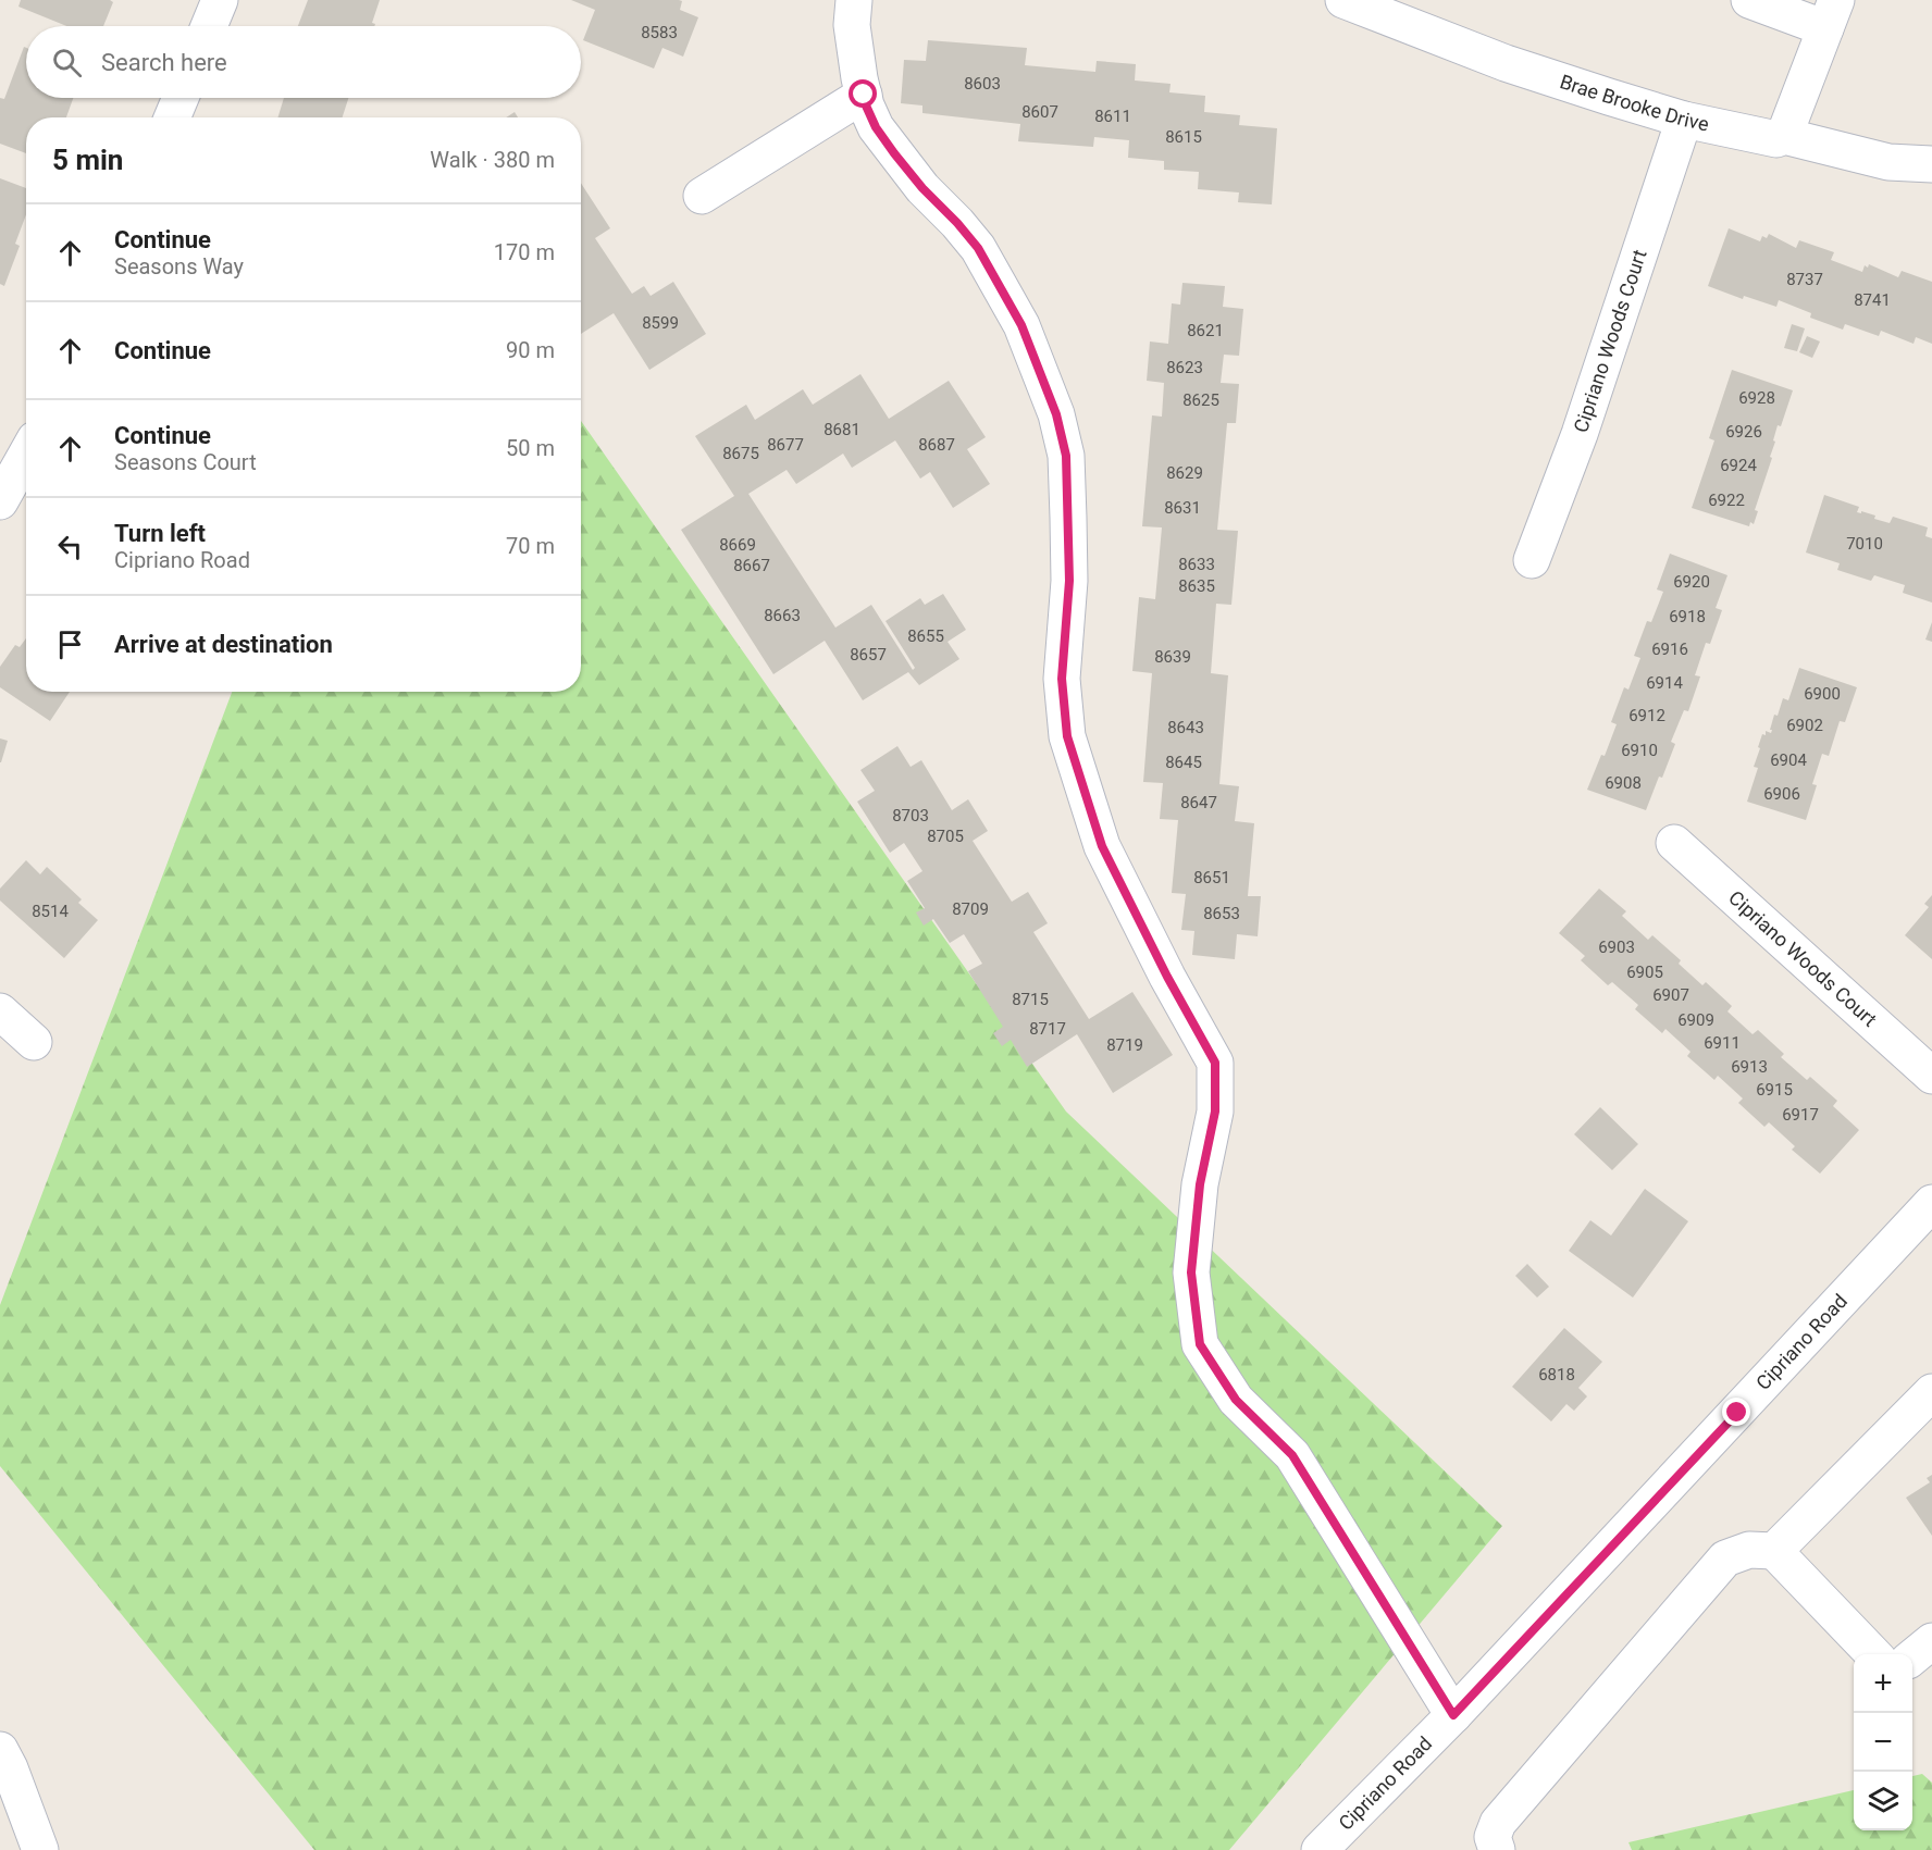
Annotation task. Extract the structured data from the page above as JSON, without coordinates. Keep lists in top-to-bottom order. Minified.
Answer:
{"streets":{"street":["Brae Brooke Drive","Cipriano Woods Court","Cipriano Road"]},"crossings":[["Brae Brooke Drive","Cipriano Woods Court"]],"house_numbers":["8583","8603","8607","8611","8615","8737","8741","8599","8621","8623","6928","8625","8681","6926","8677","8687","8675","6924","8629","6922","8631","7010","8669","8633","8667","6920","8635","8663","6918","8655","6916","8657","8639","6914","6900","6912","6902","8643","6910","6904","8645","6908","6906","8647","8703","8705","8651","8709","8514","8653","6903","6905","6907","8715","6909","8717","6911","8719","6913","6915","6917","6818"],"page":{"search":"Search here","heading":["5 min","Walk · 380 m"],"list":[["Continue","Seasons Way","170 m"],["Continue","90 m"],["Continue","Seasons Court","50 m"],["Turn left","Cipriano Road","70 m"],"Arrive at destination"],"map_buttons":["+","−"]}}
